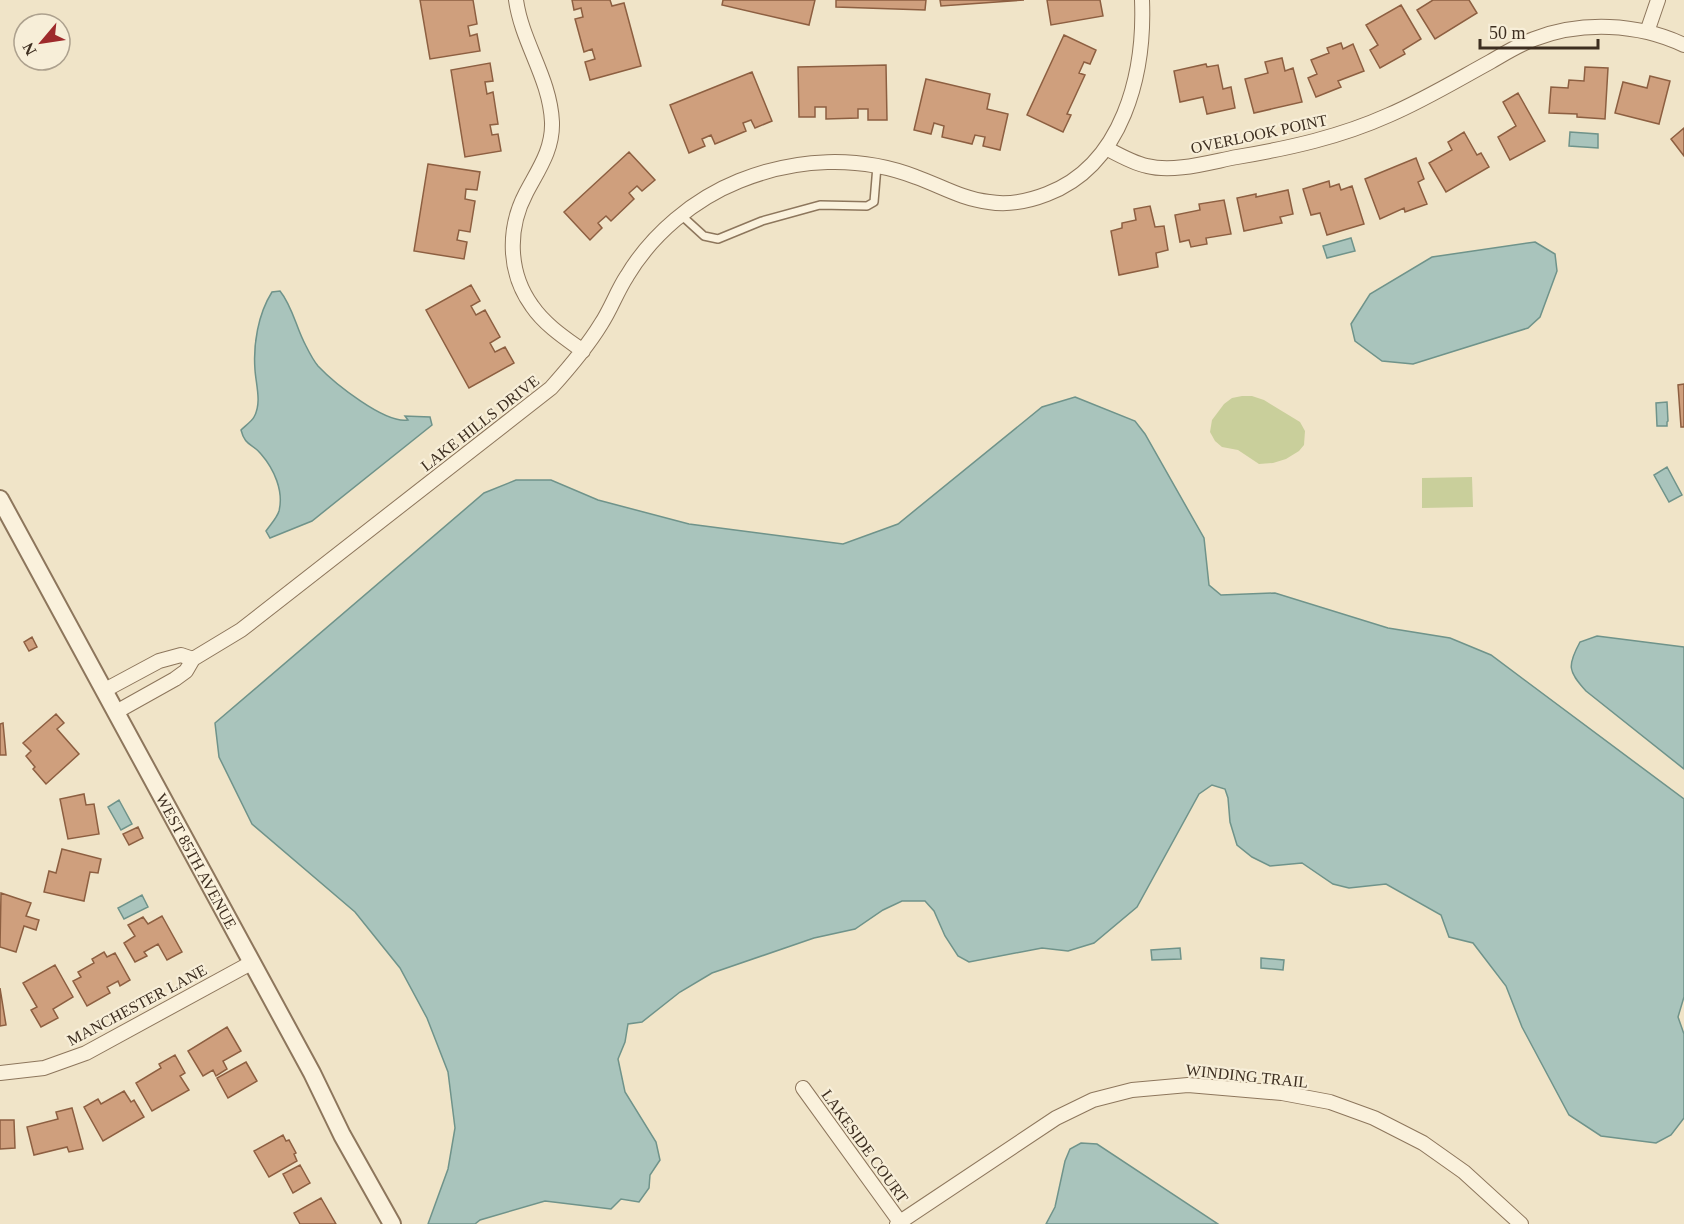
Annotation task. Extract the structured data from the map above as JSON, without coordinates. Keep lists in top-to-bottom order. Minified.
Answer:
{"streets":{"street":["OVERLOOK POINT","LAKE HILLS DRIVE","WEST 85TH AVENUE","MANCHESTER LANE","WINDING TRAIL","LAKESIDE COURT"]},"crossings":[["OVERLOOK POINT","LAKE HILLS DRIVE"],["LAKE HILLS DRIVE","WEST 85TH AVENUE"],["WEST 85TH AVENUE","MANCHESTER LANE"],["WINDING TRAIL","LAKESIDE COURT"]],"scale_bar":"50 m","north":"bottom left"}
